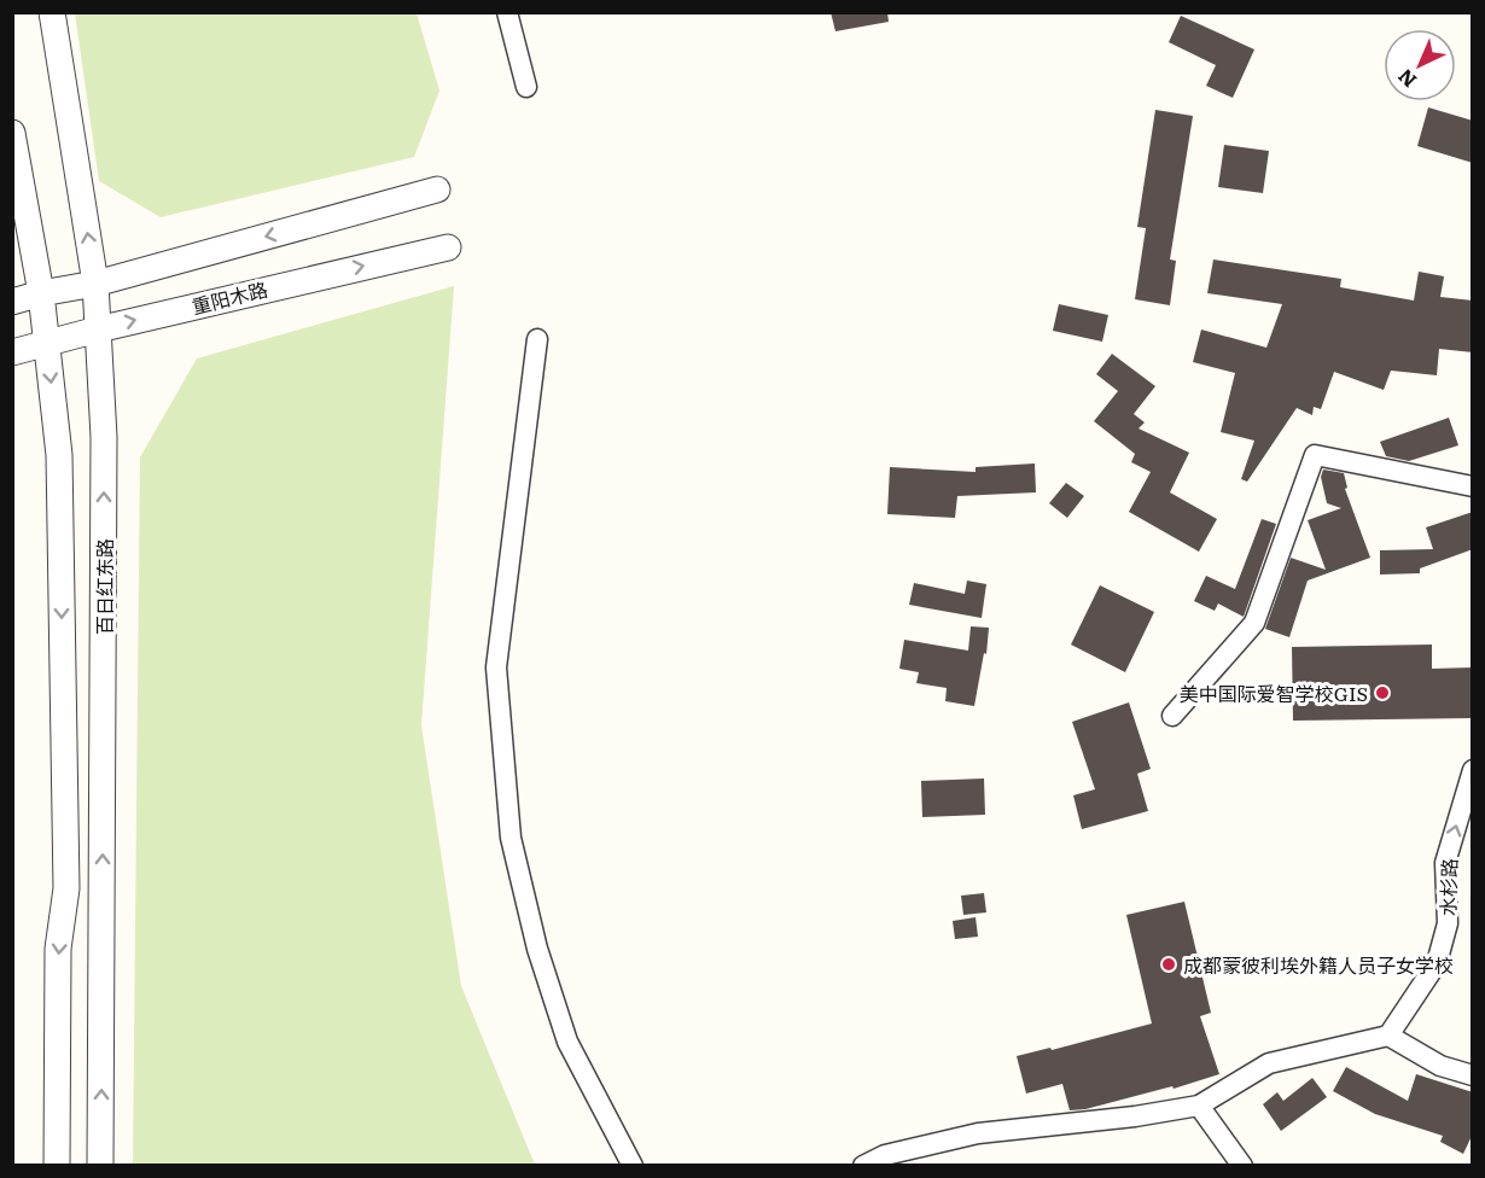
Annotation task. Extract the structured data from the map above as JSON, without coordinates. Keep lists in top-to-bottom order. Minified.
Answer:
{"streets":{"street":["重阳木路","百日红东路","水杉路"]},"crossings":[["重阳木路","百日红东路"]],"one_way":["水杉路"],"places":["美中国际爱智学校GIS","成都蒙彼利埃外籍人员子女学校"],"north":"bottom left"}
